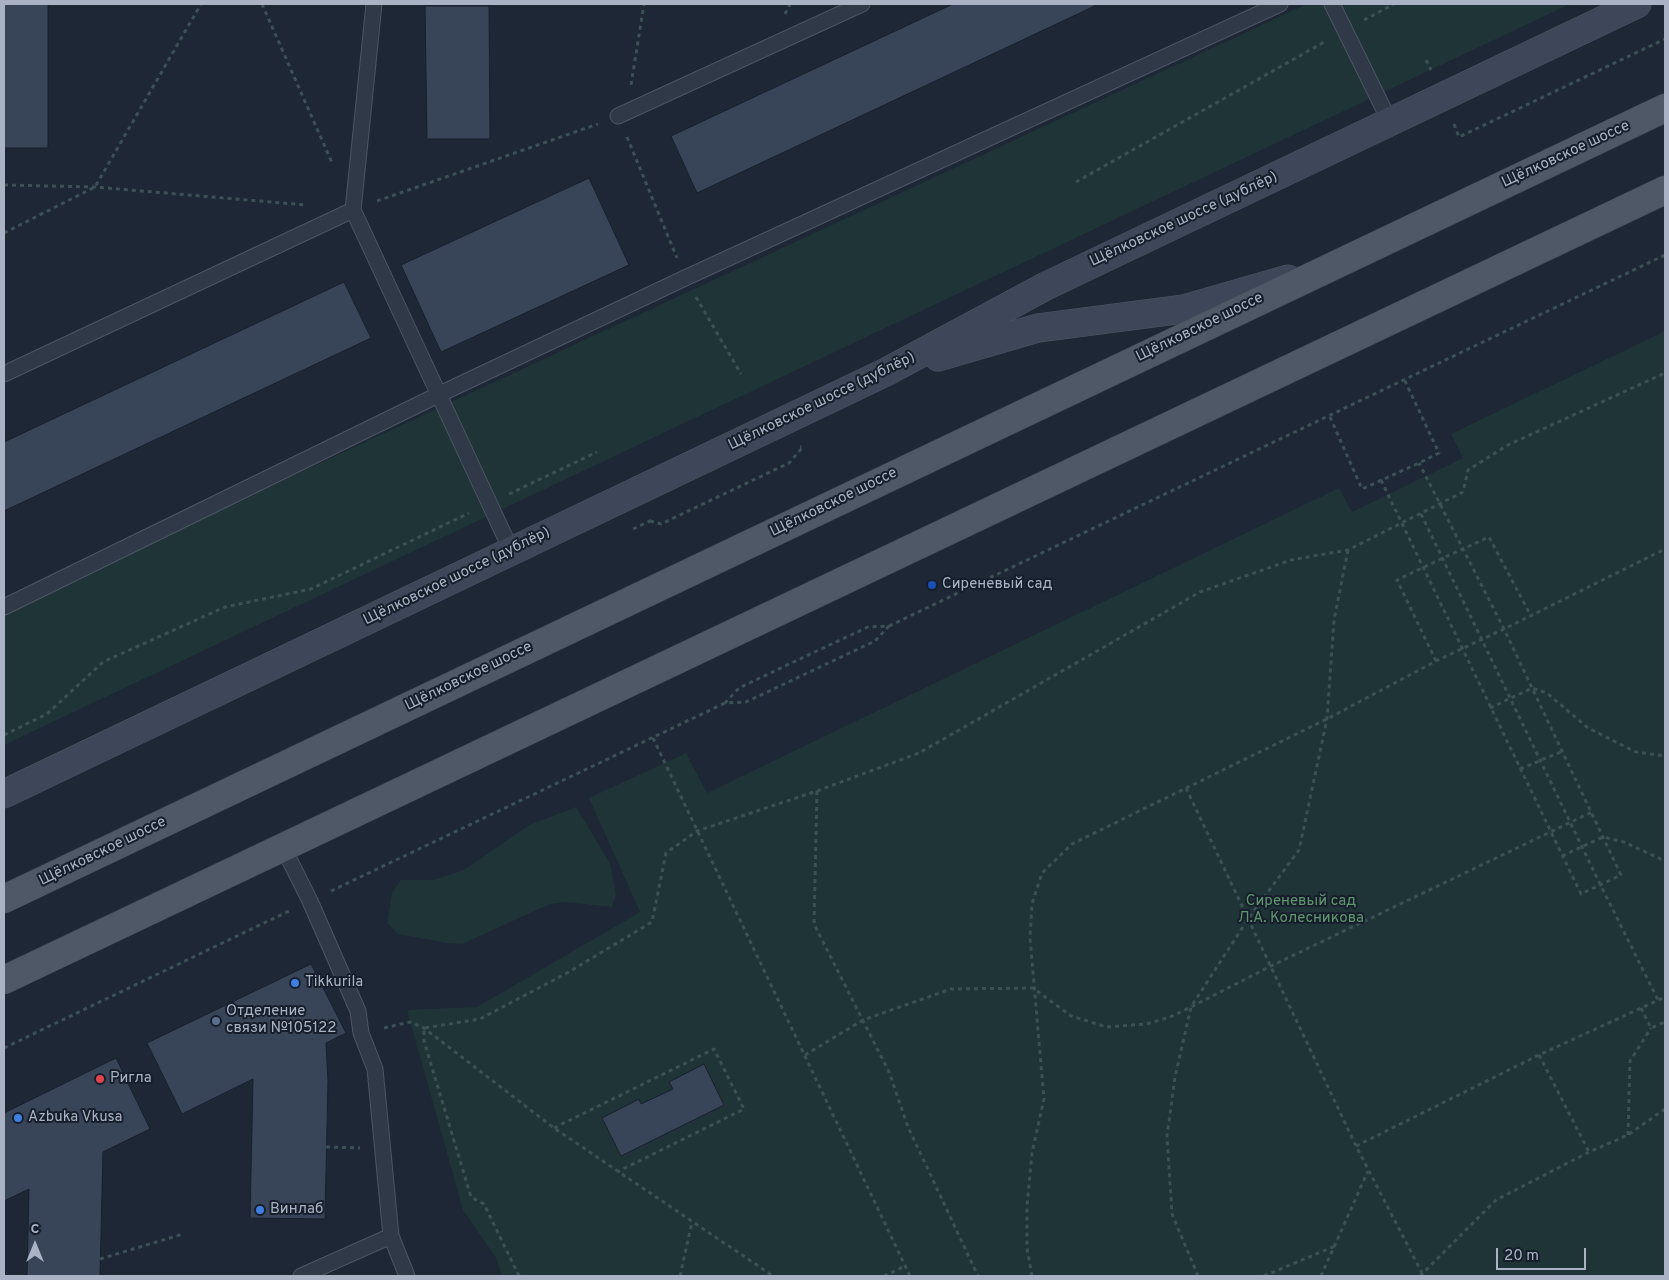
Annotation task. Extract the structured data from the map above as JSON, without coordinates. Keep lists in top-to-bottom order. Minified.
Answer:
{"streets":{"main road":["Щёлковское шоссе"],"street":["Щёлковское шоссе (дублёр)"]},"parks":["Сиреневый сад Л.А. Колесникова"],"places":["Сиреневый сад","Tikkurila","Отделение связи №105122","Ригла","Azbuka Vkusa","Винлаб"],"scale_bar":"20 m","north":"top"}
